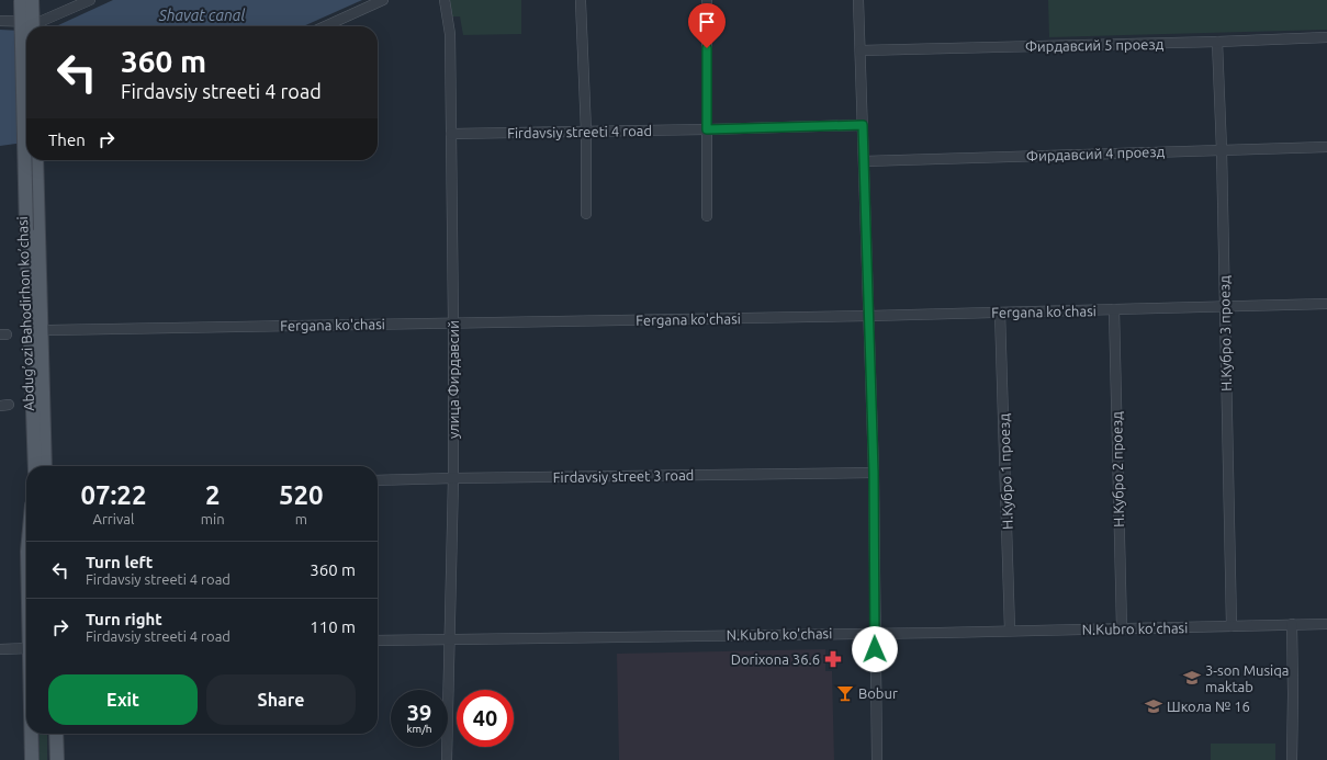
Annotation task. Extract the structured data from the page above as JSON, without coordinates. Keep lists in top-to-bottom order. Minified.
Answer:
{"streets":{"main road":["Abdug’ozi Bahodirhon ko’chasi"],"street":["Фирдавсий 5 проезд","Firdavsiy streeti 4 road","Фирдавсий 4 проезд","Fergana ko'chasi","Н.Кубро 3 проезд","улица Фирдавсий","Н.Кубро 2 проезд","Н.Кубро 1 проезд","Firdavsiy street 3 road","N.Kubro ko'chasi"]},"crossings":[["Фирдавсий 5 проезд","Н.Кубро 3 проезд"],["Firdavsiy streeti 4 road","улица Фирдавсий"],["Фирдавсий 4 проезд","Н.Кубро 3 проезд"],["Fergana ko'chasi","Н.Кубро 3 проезд"],["Fergana ko'chasi","улица Фирдавсий"],["Fergana ko'chasi","Н.Кубро 2 проезд"],["Fergana ko'chasi","Н.Кубро 1 проезд"],["Н.Кубро 3 проезд","N.Kubro ko'chasi"],["улица Фирдавсий","Firdavsiy street 3 road"],["улица Фирдавсий","N.Kubro ko'chasi"],["Н.Кубро 2 проезд","N.Kubro ko'chasi"],["Н.Кубро 1 проезд","N.Kubro ko'chasi"]],"water":["Shavat canal"],"places":{"pharmacy":["Dorixona 36.6"],"school or university":["3-son Musiqa maktab","Школа № 16"],"bar":["Bobur"]},"page":{"turn":["360 m","Firdavsiy streeti 4 road"],"then":"Then","eta":["07:22","Arrival","2","min","520","m"],"list":[{"name":"Turn left","note":"Firdavsiy streeti 4 road","value":"360 m"},{"name":"Turn right","note":"Firdavsiy streeti 4 road","value":"110 m"}],"buttons":["Exit","Share"],"speed":"39 km/h","limit":"40"}}
